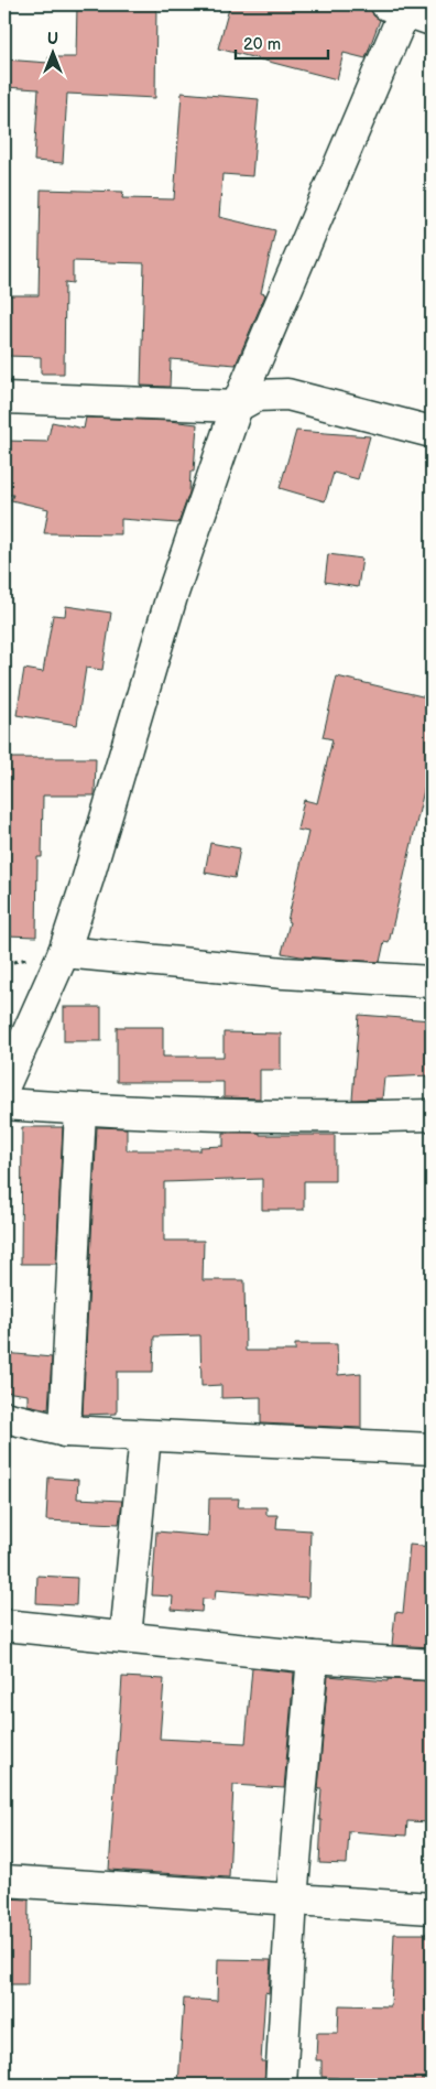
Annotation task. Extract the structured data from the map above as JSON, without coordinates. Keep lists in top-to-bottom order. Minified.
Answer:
{"scale_bar":"20 m","north":"top"}
